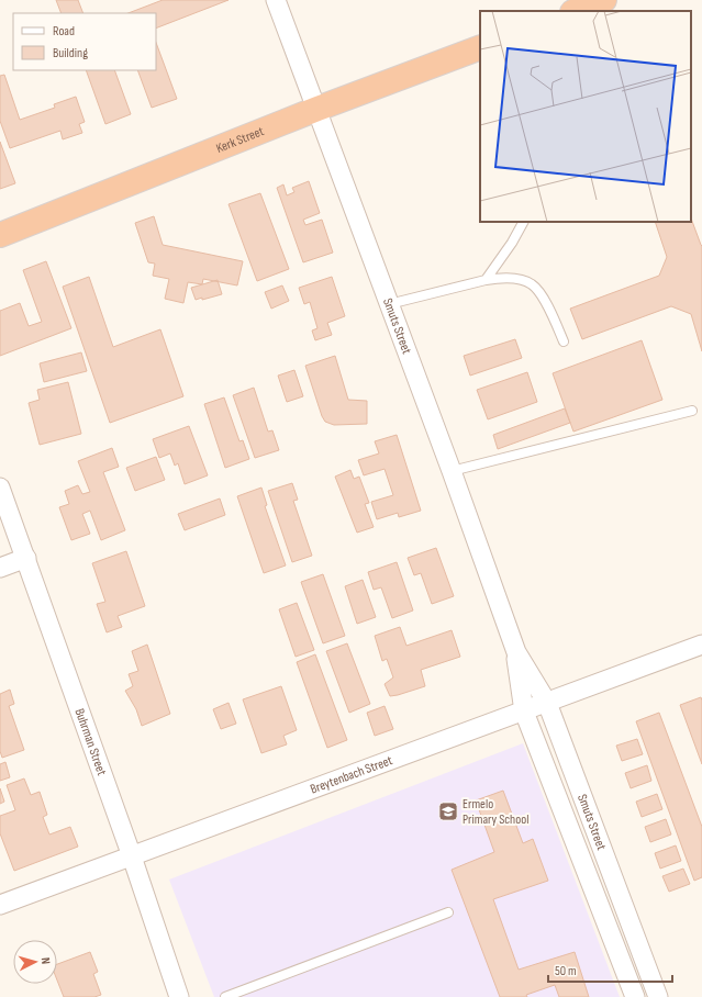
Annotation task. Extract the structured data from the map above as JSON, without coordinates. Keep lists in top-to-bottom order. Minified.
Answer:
{"streets":{"highway":["Kerk Street"],"street":["Smuts Street","Buhrman Street","Breytenbach Street"]},"crossings":[["Kerk Street","Smuts Street"],["Smuts Street","Breytenbach Street"],["Buhrman Street","Breytenbach Street"]],"places":{"school or university":["Ermelo Primary School"]},"legend":["Road","Building"],"scale_bar":"50 m","north":"right"}
